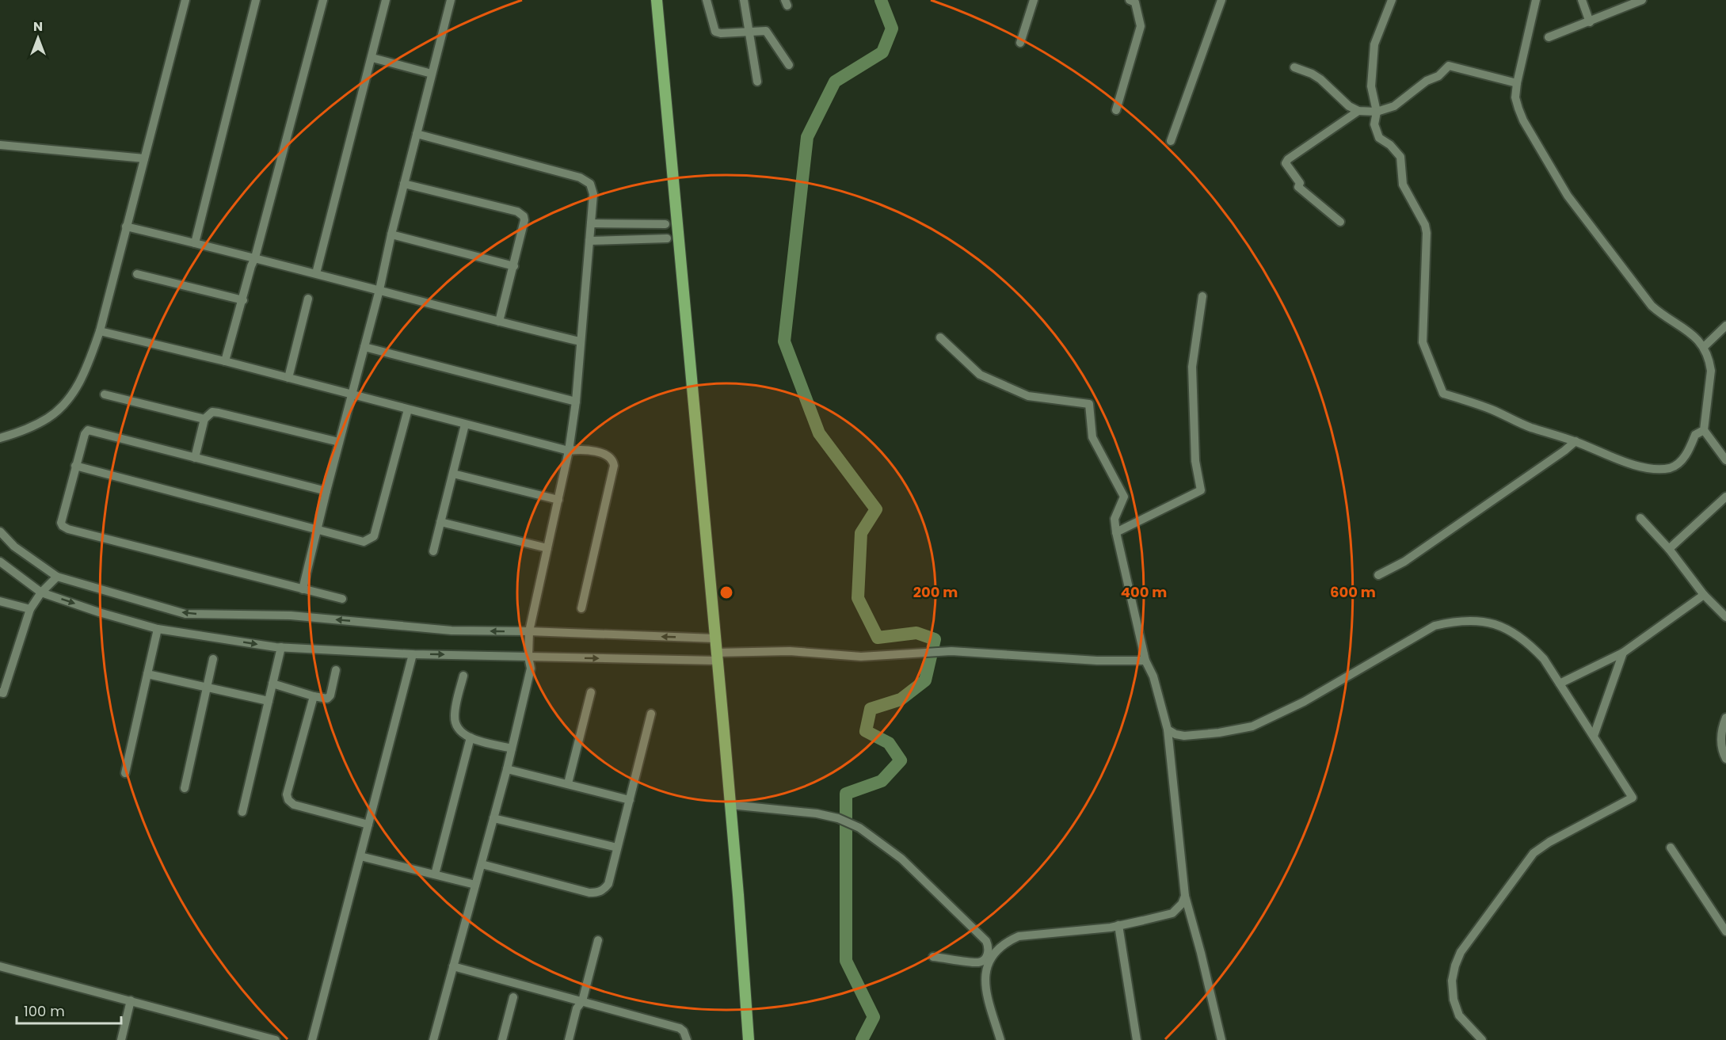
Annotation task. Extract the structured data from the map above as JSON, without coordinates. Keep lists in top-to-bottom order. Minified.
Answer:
{"scale_bar":"100 m","north":"top","rings":["200 m","400 m","600 m"]}
